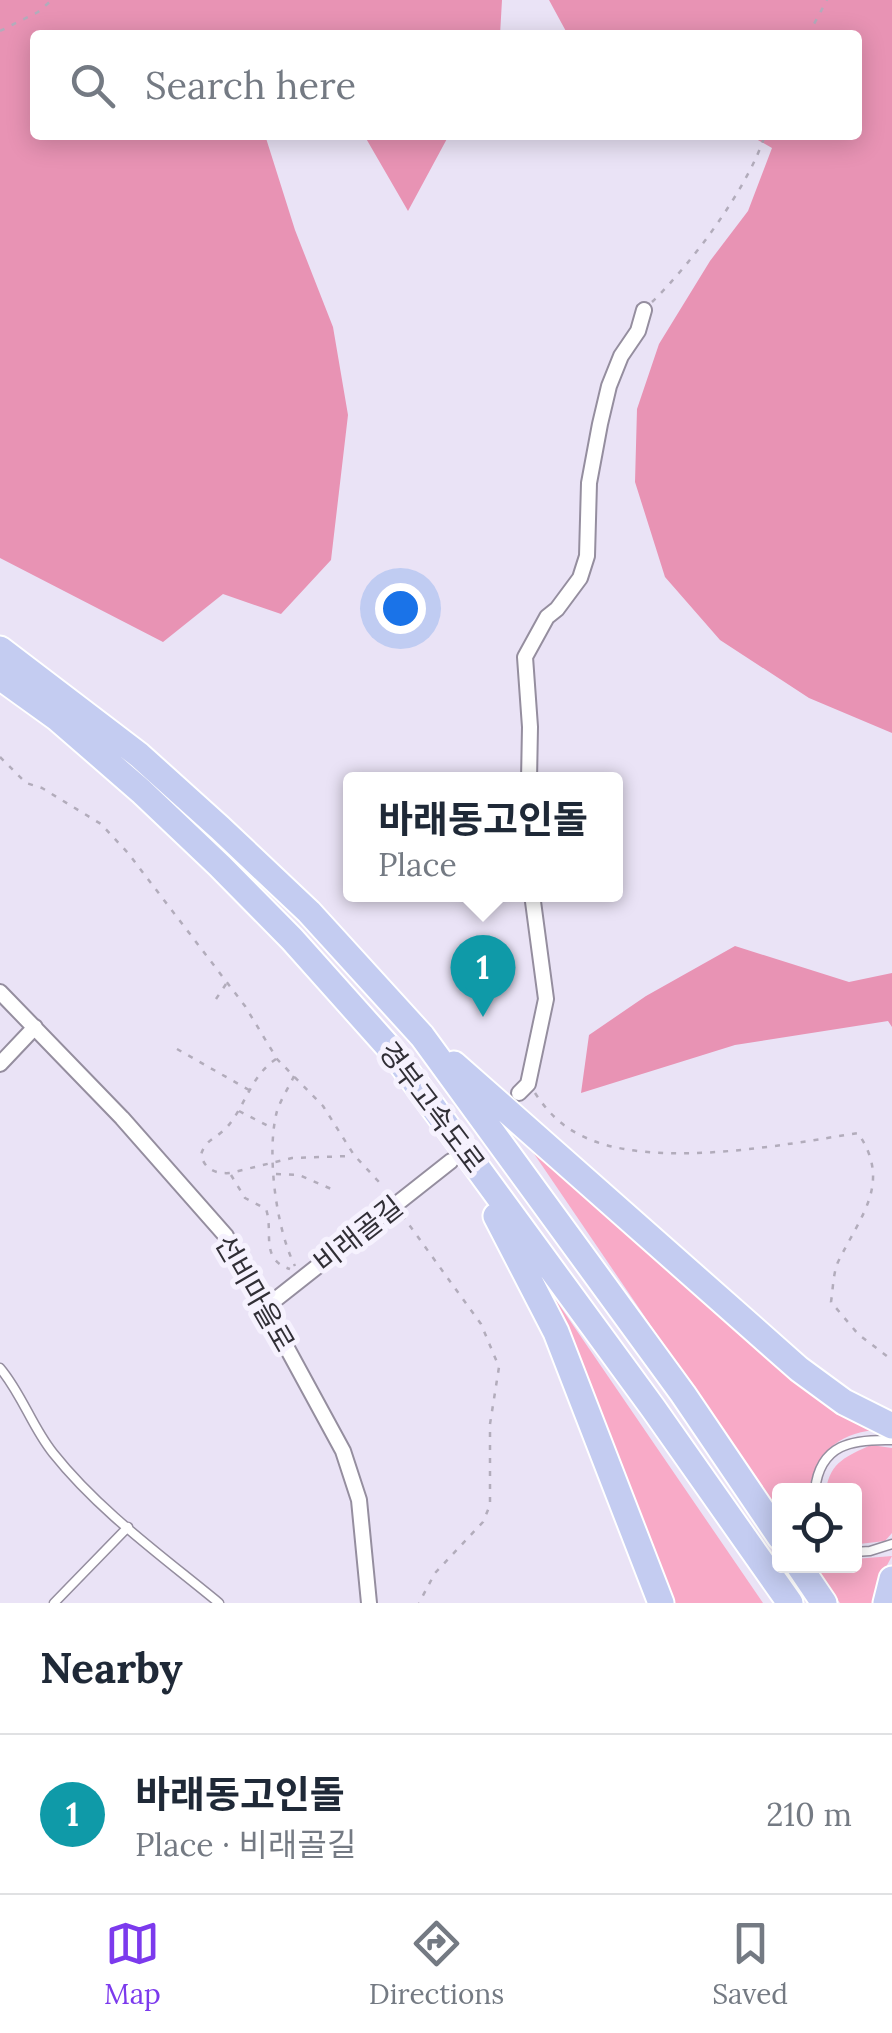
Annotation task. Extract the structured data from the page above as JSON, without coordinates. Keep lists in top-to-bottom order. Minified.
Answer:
{"streets":{"highway":["경부고속도로"],"street":["비래골길","선비마을로"]},"crossings":[["비래골길","선비마을로"]],"page":{"search":"Search here","popup":["바래동고인돌","Place"],"pins":"1","heading":"Nearby","list":[{"mark":"1","name":"바래동고인돌","note":"Place · 비래골길","value":"210 m"}],"nav":["Map","Directions","Saved"]}}
